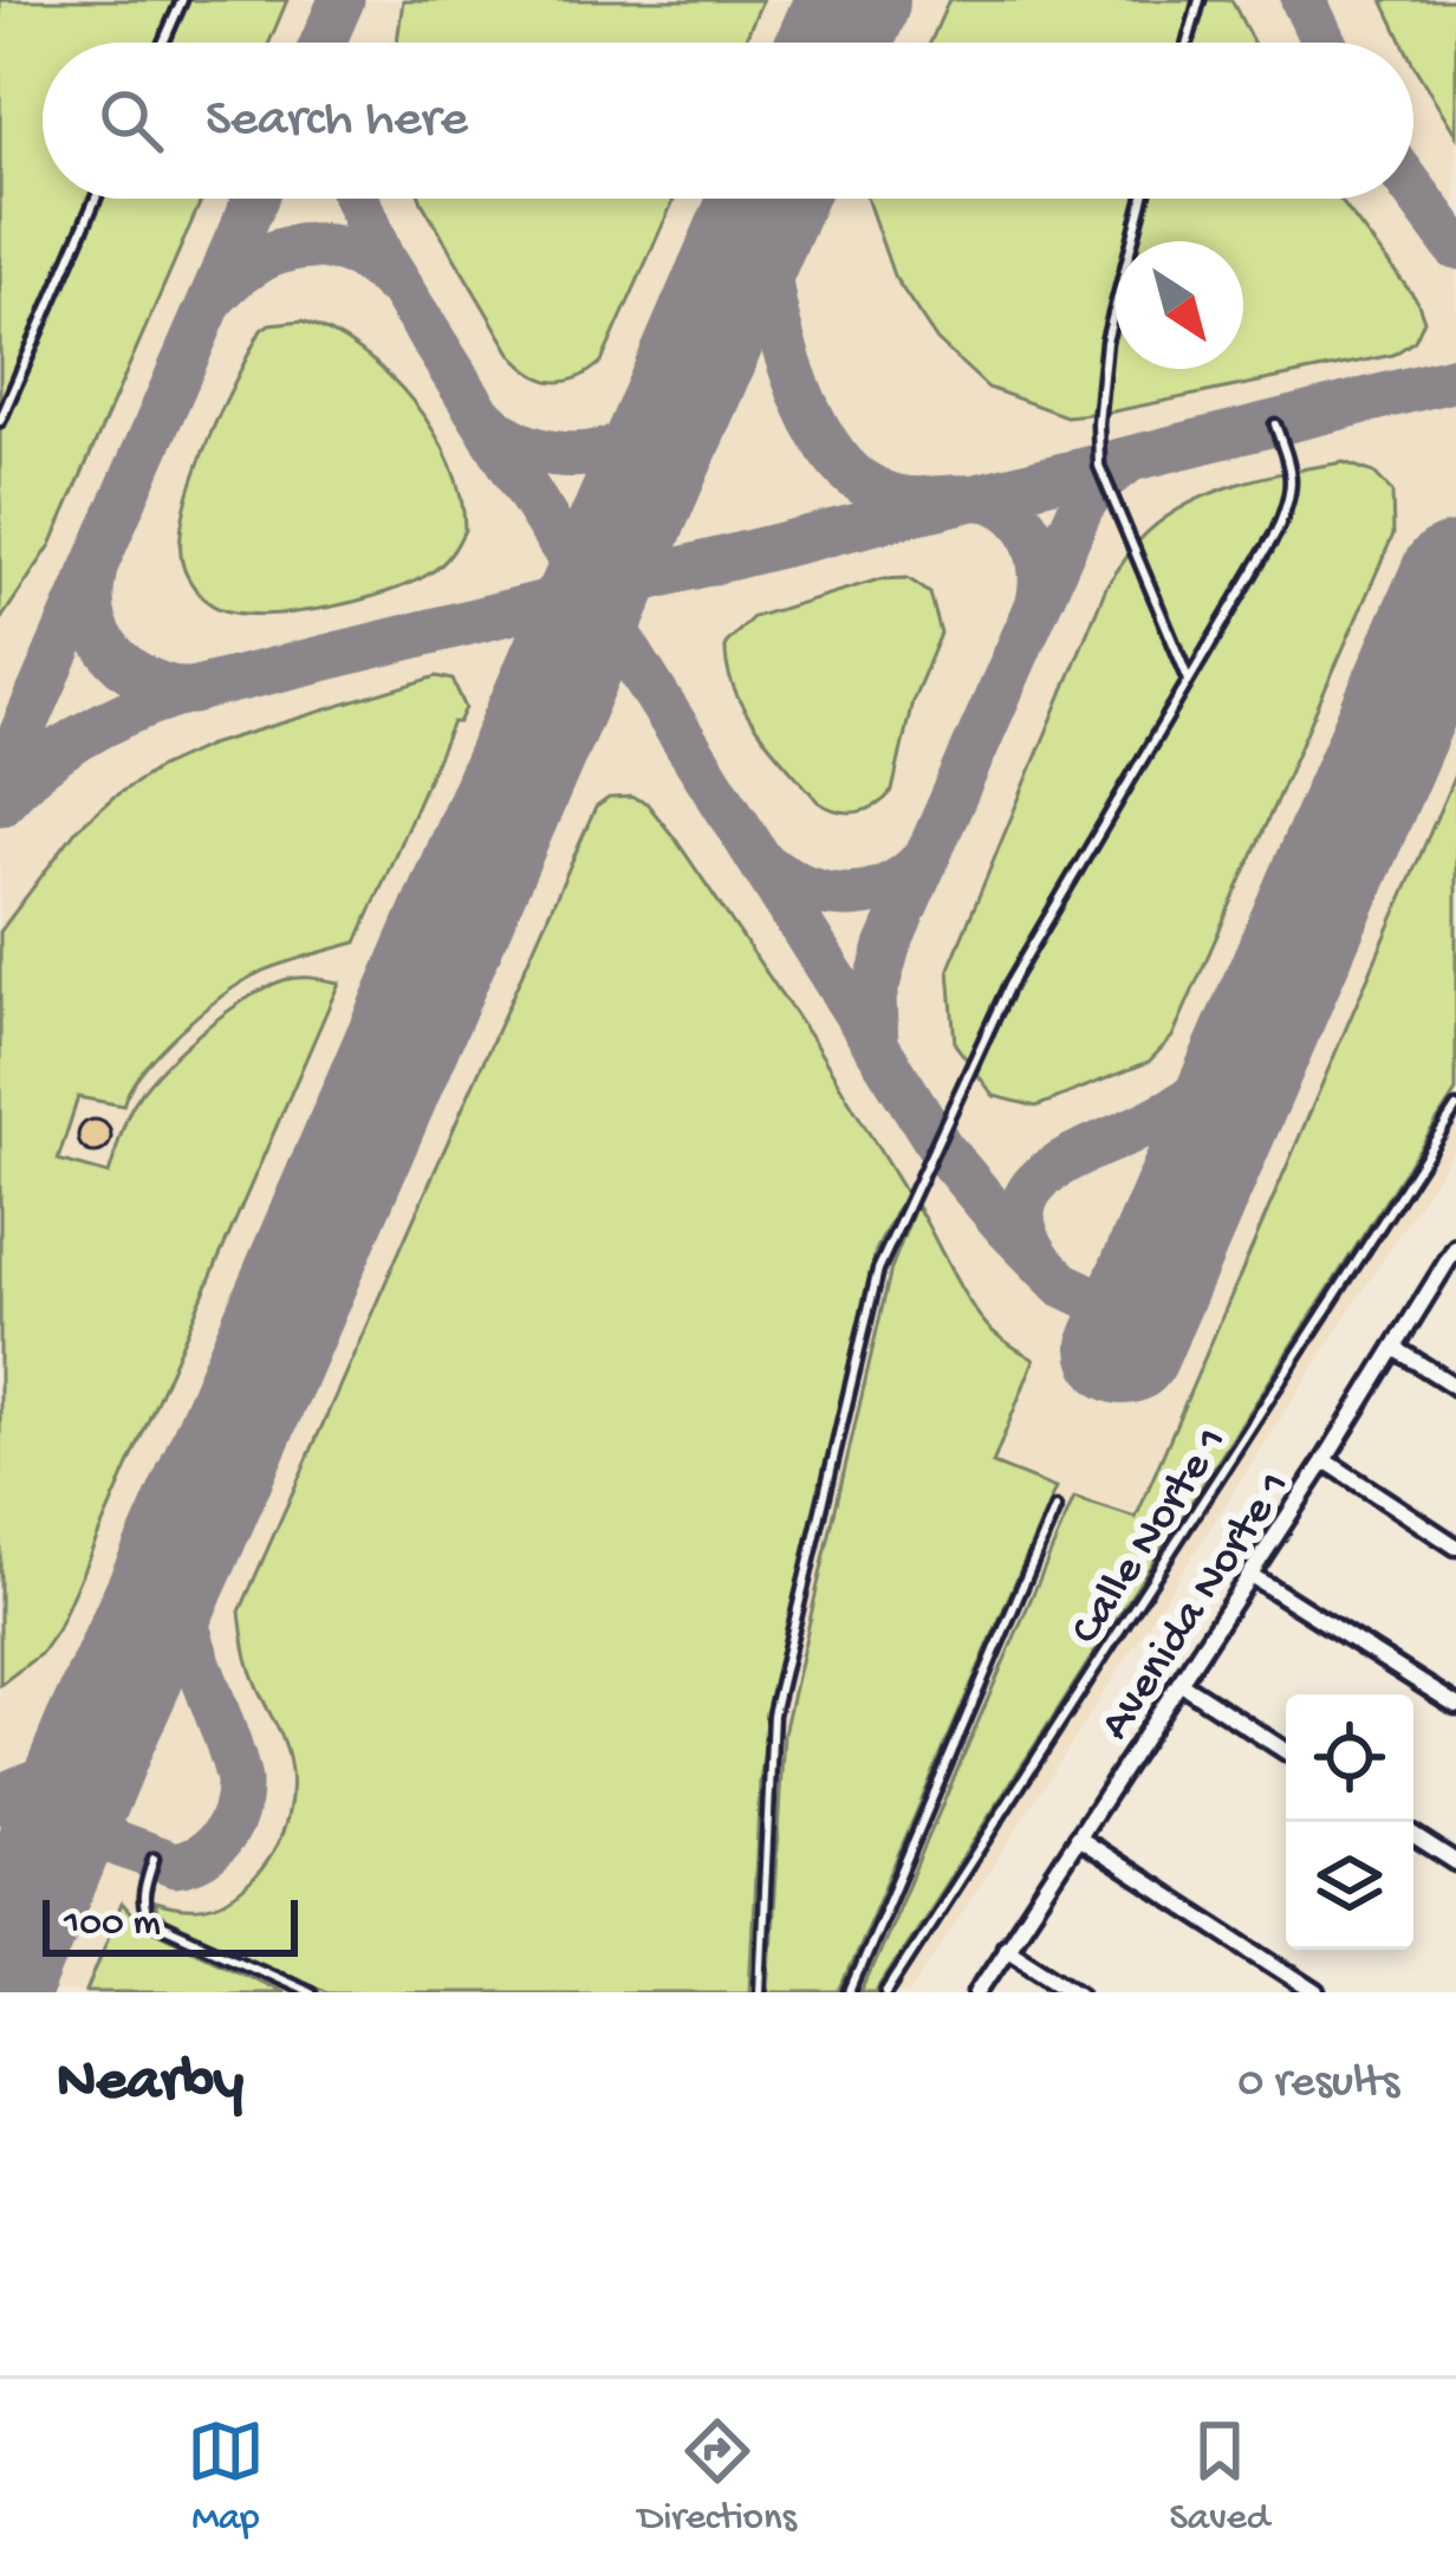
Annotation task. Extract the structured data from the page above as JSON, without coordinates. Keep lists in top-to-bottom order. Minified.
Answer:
{"streets":{"street":["Avenida Norte 1"],"lane":["Calle Norte 1"]},"scale_bar":"100 m","north":"bottom right","page":{"search":"Search here","scale":"100 m","heading":["Nearby","0 results"],"nav":["Map","Directions","Saved"]}}
